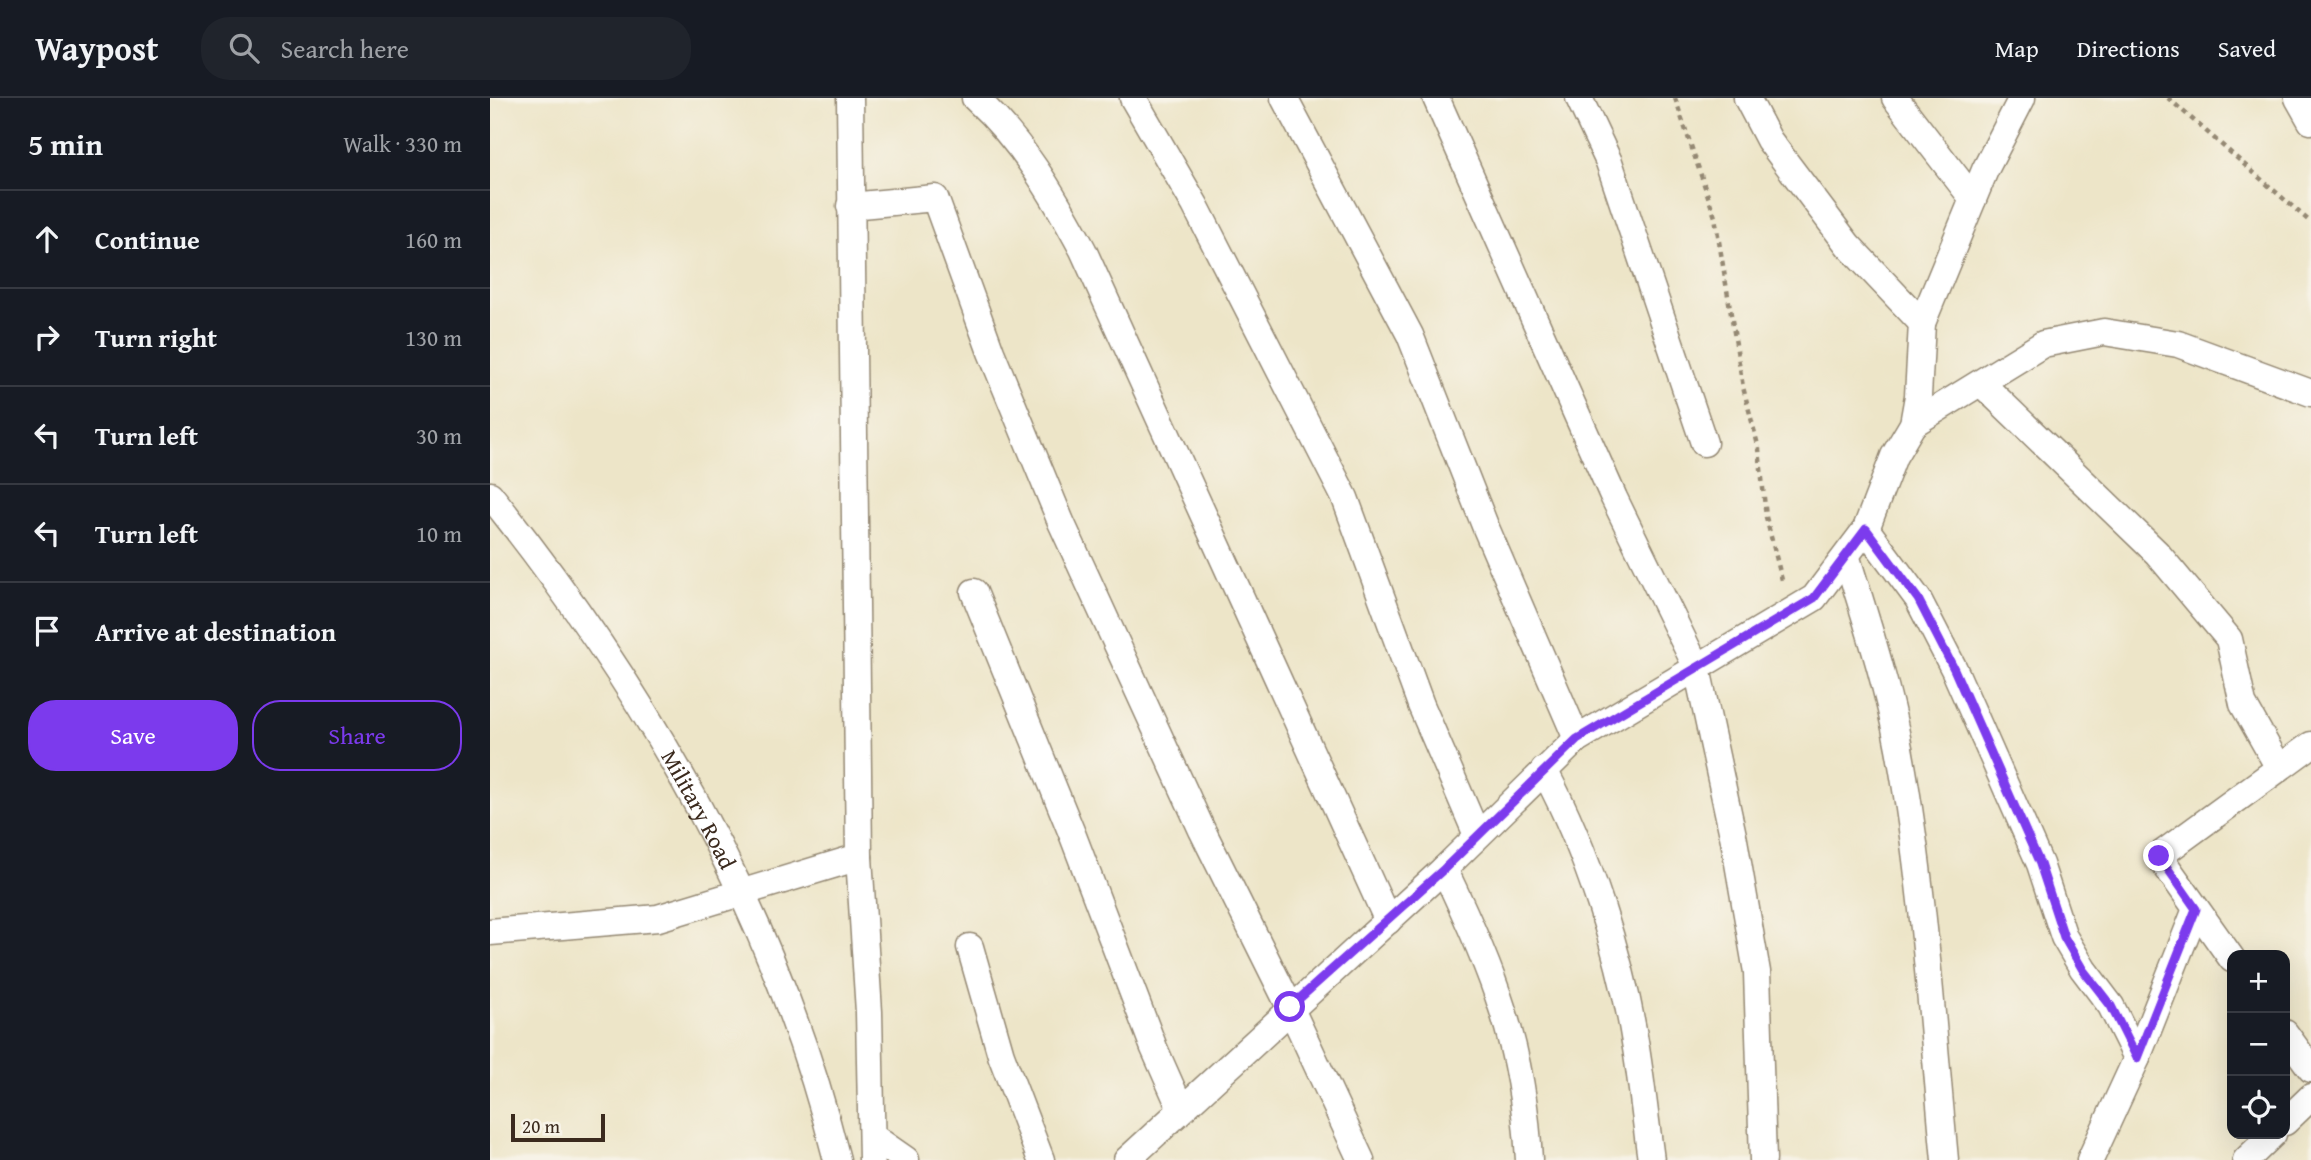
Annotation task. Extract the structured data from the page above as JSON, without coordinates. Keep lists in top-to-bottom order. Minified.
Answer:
{"streets":{"street":["Military Road"]},"scale_bar":"20 m","page":{"header":"Waypost","search":"Search here","nav":["Map","Directions","Saved"],"heading":["5 min","Walk · 330 m"],"list":[["Continue","160 m"],["Turn right","130 m"],["Turn left","30 m"],["Turn left","10 m"],"Arrive at destination"],"buttons":["Save","Share"],"map_buttons":["+","−"],"scale":"20 m"}}
